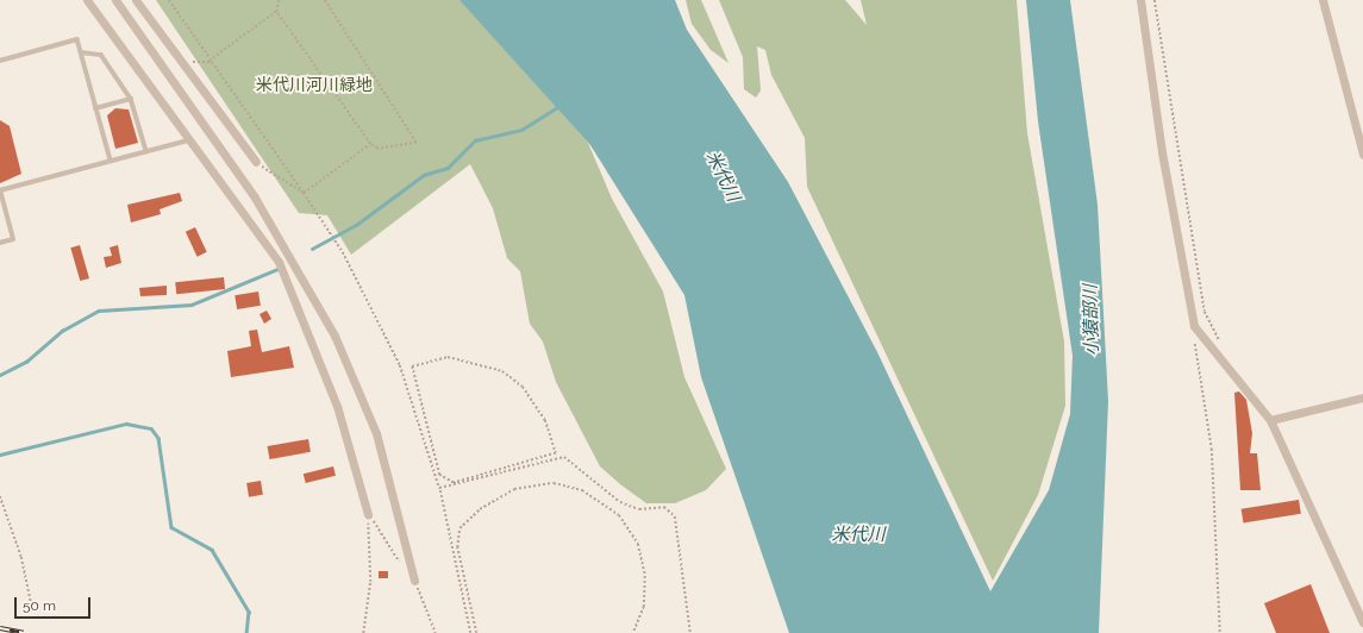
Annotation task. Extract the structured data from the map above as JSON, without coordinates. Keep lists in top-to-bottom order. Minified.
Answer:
{"water":["米代川","小猿部川"],"parks":["米代川河川緑地"],"scale_bar":"50 m"}
